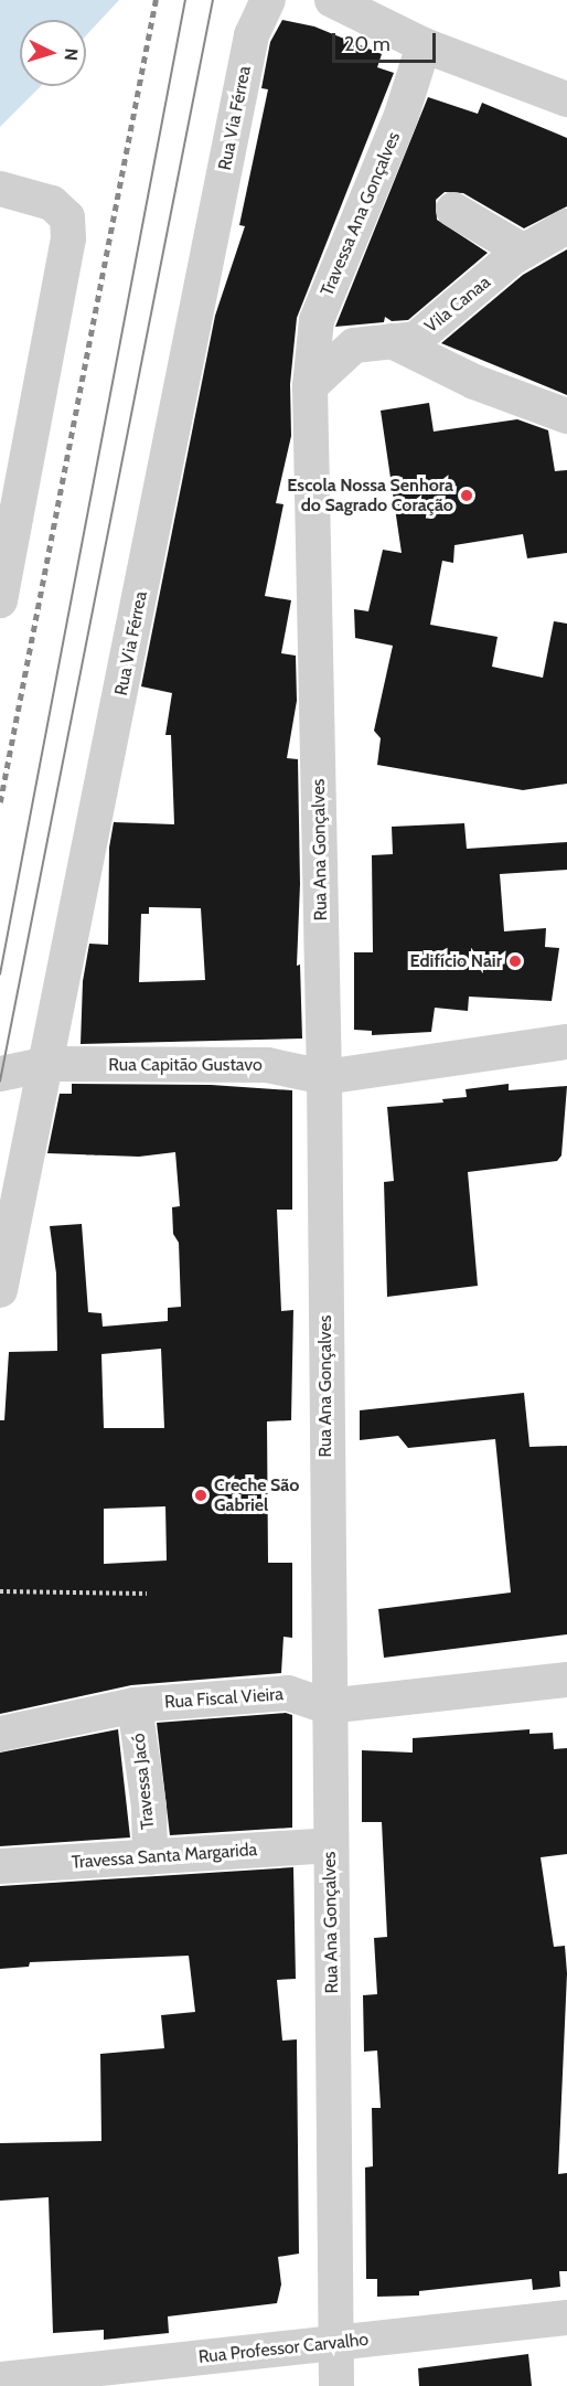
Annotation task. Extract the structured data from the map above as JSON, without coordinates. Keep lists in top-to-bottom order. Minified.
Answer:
{"streets":{"street":["Rua Via Férrea","Travessa Ana Gonçalves","Vila Canaa","Rua Ana Gonçalves","Rua Capitão Gustavo","Rua Fiscal Vieira","Travessa Jacó","Travessa Santa Margarida","Rua Professor Carvalho"]},"crossings":[["Rua Via Férrea","Rua Capitão Gustavo"],["Travessa Ana Gonçalves","Vila Canaa"],["Travessa Ana Gonçalves","Rua Ana Gonçalves"],["Vila Canaa","Rua Ana Gonçalves"],["Rua Ana Gonçalves","Rua Capitão Gustavo"],["Rua Ana Gonçalves","Rua Fiscal Vieira"],["Rua Ana Gonçalves","Travessa Santa Margarida"],["Rua Ana Gonçalves","Rua Professor Carvalho"],["Rua Fiscal Vieira","Travessa Jacó"],["Travessa Jacó","Travessa Santa Margarida"]],"places":["Escola Nossa Senhora do Sagrado Coração","Edifício Nair","Creche São Gabriel"],"scale_bar":"20 m","north":"right"}
